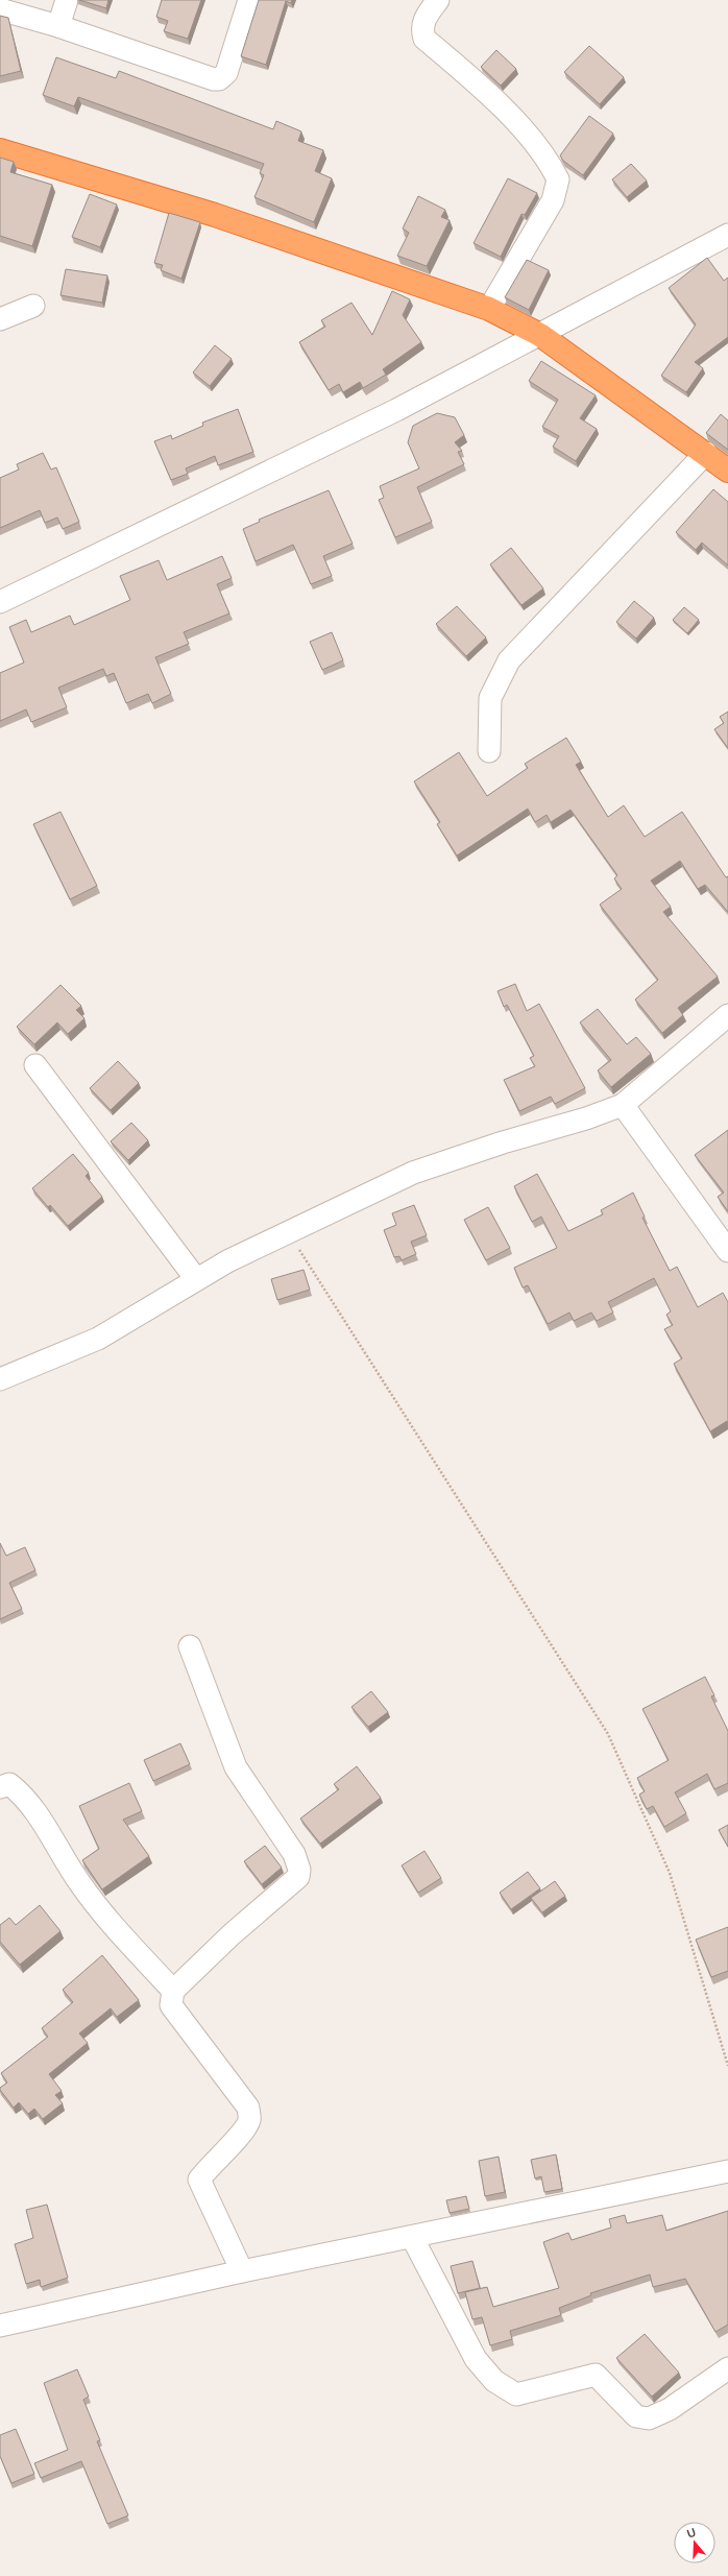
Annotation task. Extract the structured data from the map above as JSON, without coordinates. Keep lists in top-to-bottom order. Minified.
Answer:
{"north":"top"}
